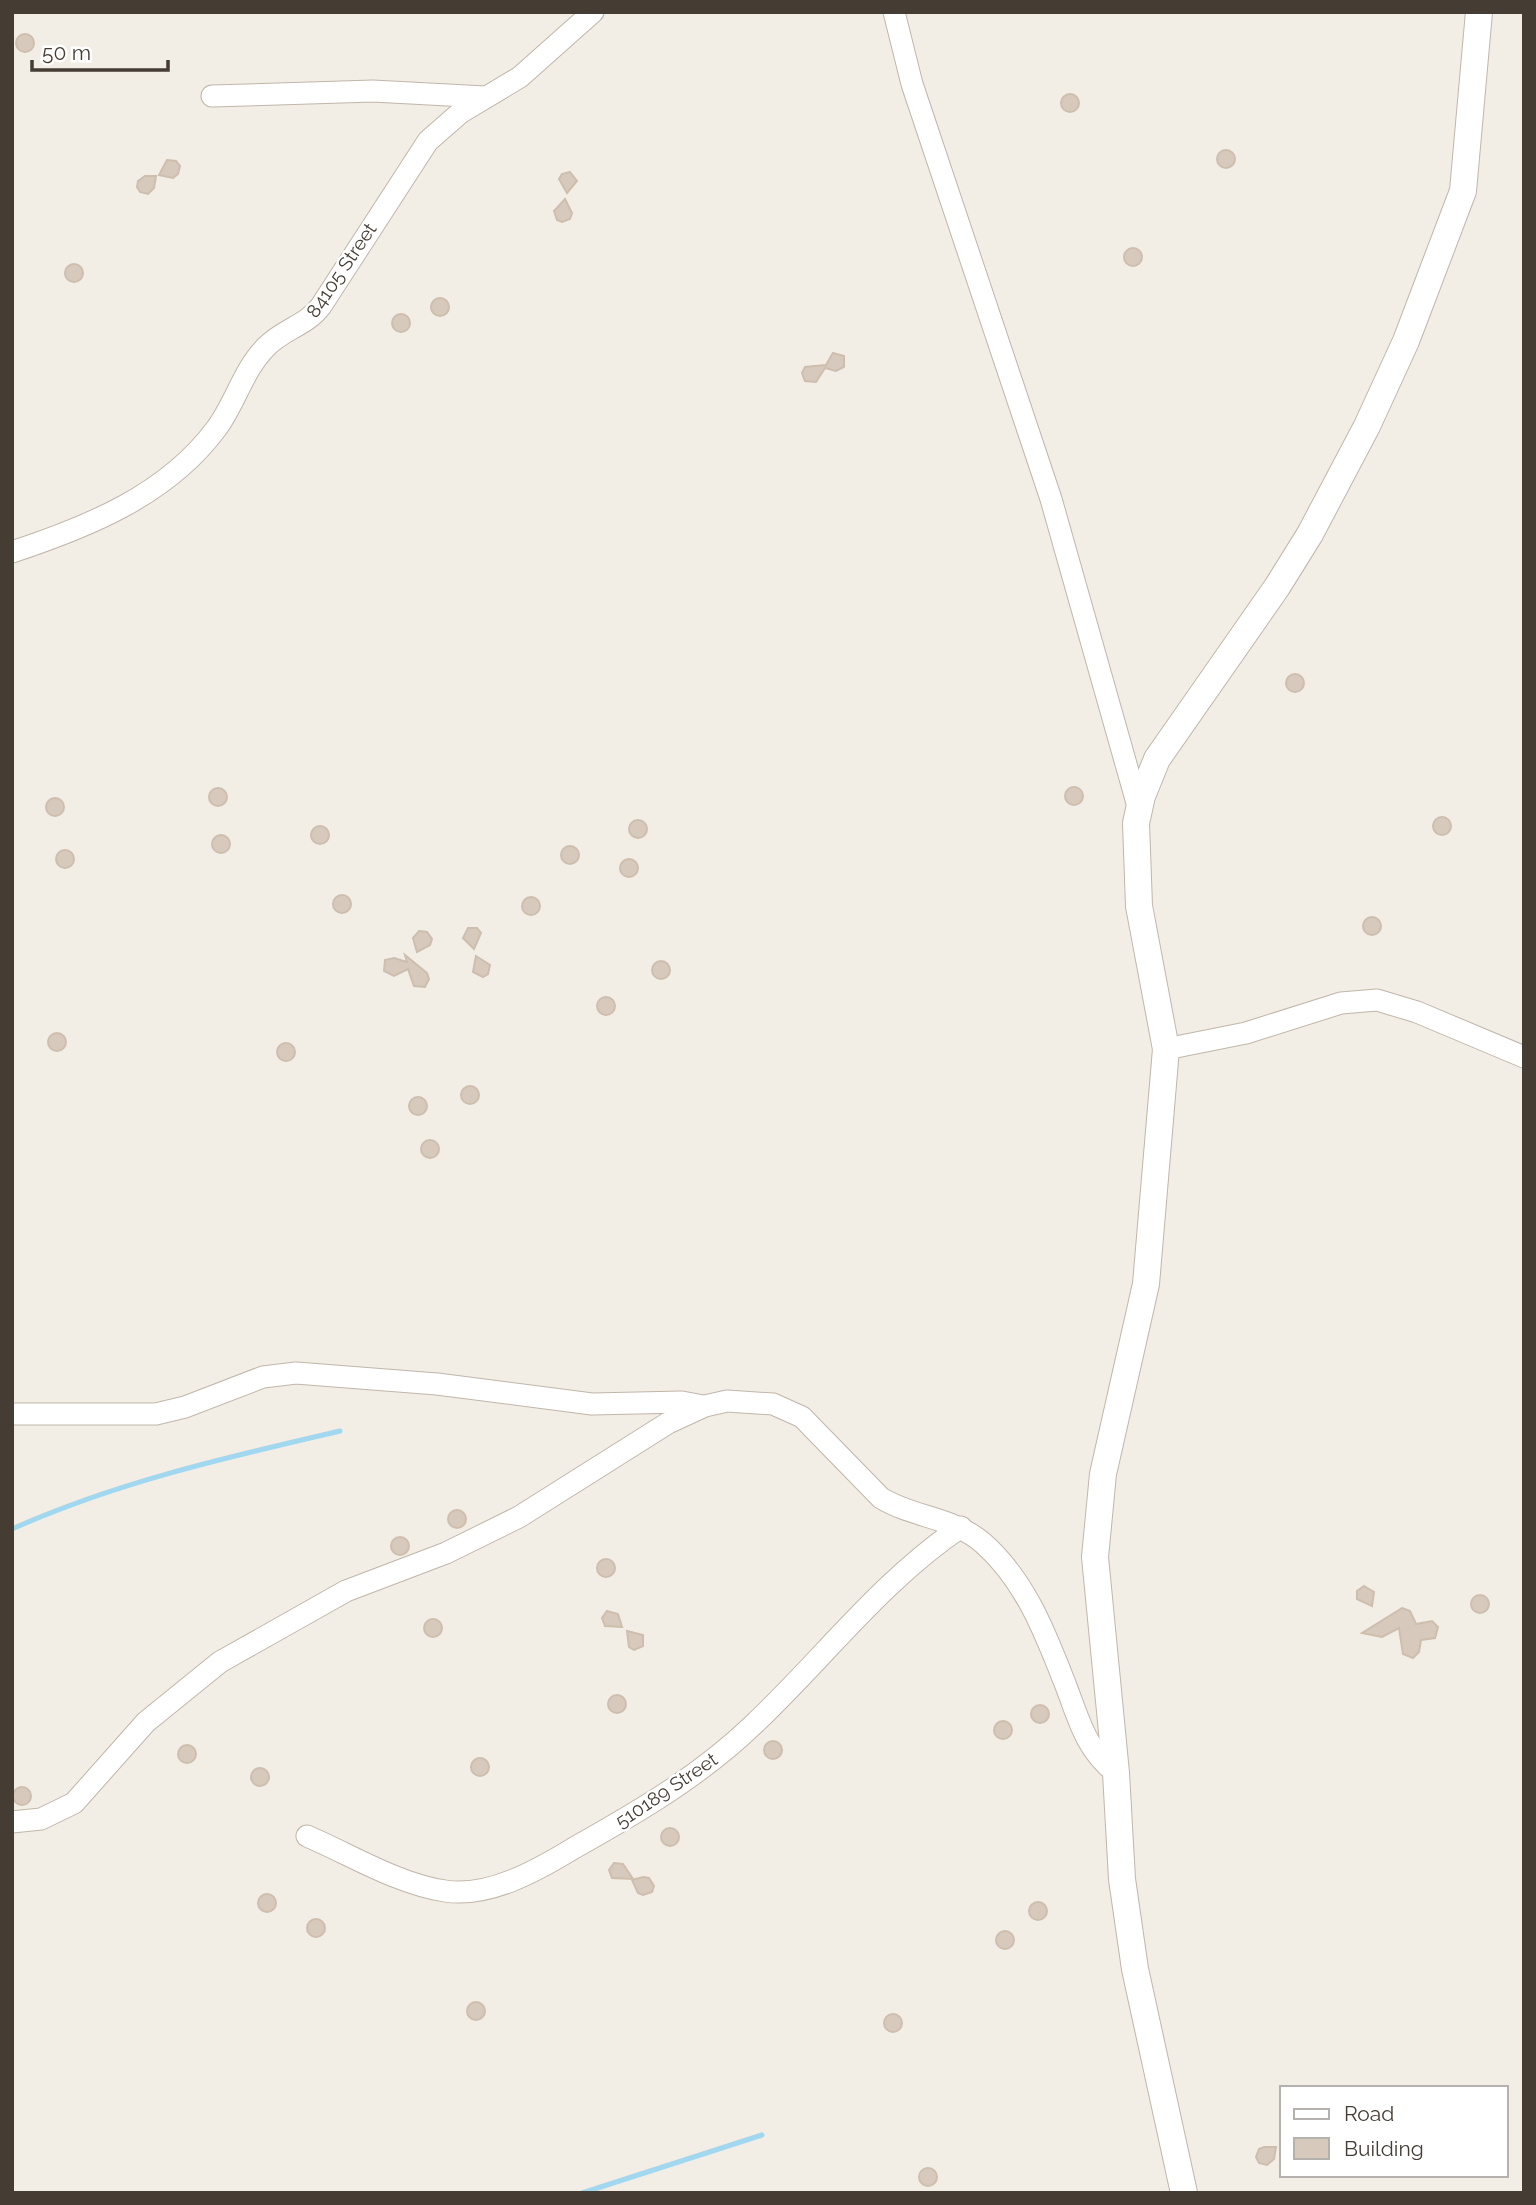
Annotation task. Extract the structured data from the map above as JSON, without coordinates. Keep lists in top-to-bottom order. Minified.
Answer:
{"streets":{"street":["84105 Street","510189 Street"]},"legend":["Road","Building"],"scale_bar":"50 m"}
